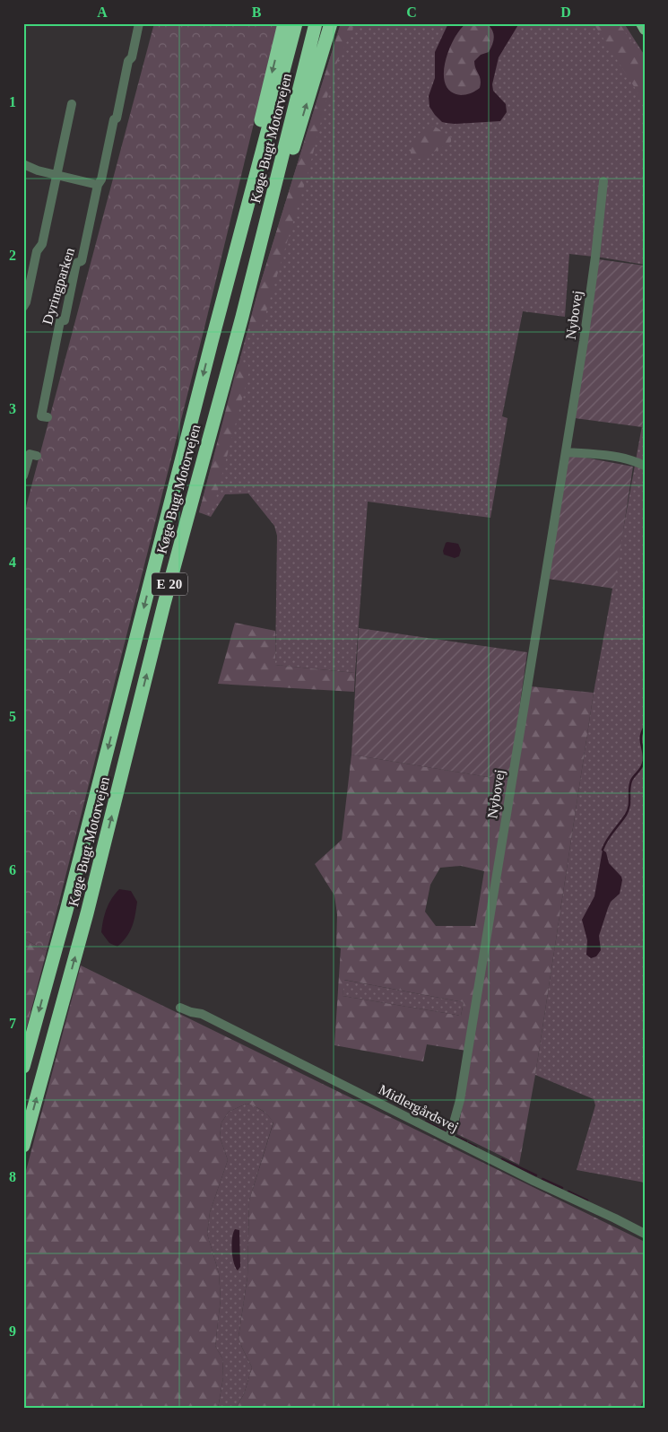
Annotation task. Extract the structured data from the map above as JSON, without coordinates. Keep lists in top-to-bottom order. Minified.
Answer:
{"streets":{"highway":["Køge Bugt Motorvejen","E 20"],"street":["Dyringparken","Nybovej","Midlergårdsvej"]},"crossings":[["Nybovej","Midlergårdsvej"]],"grid":{"columns":["A","B","C","D"],"rows":["1","2","3","4","5","6","7","8","9"]}}
